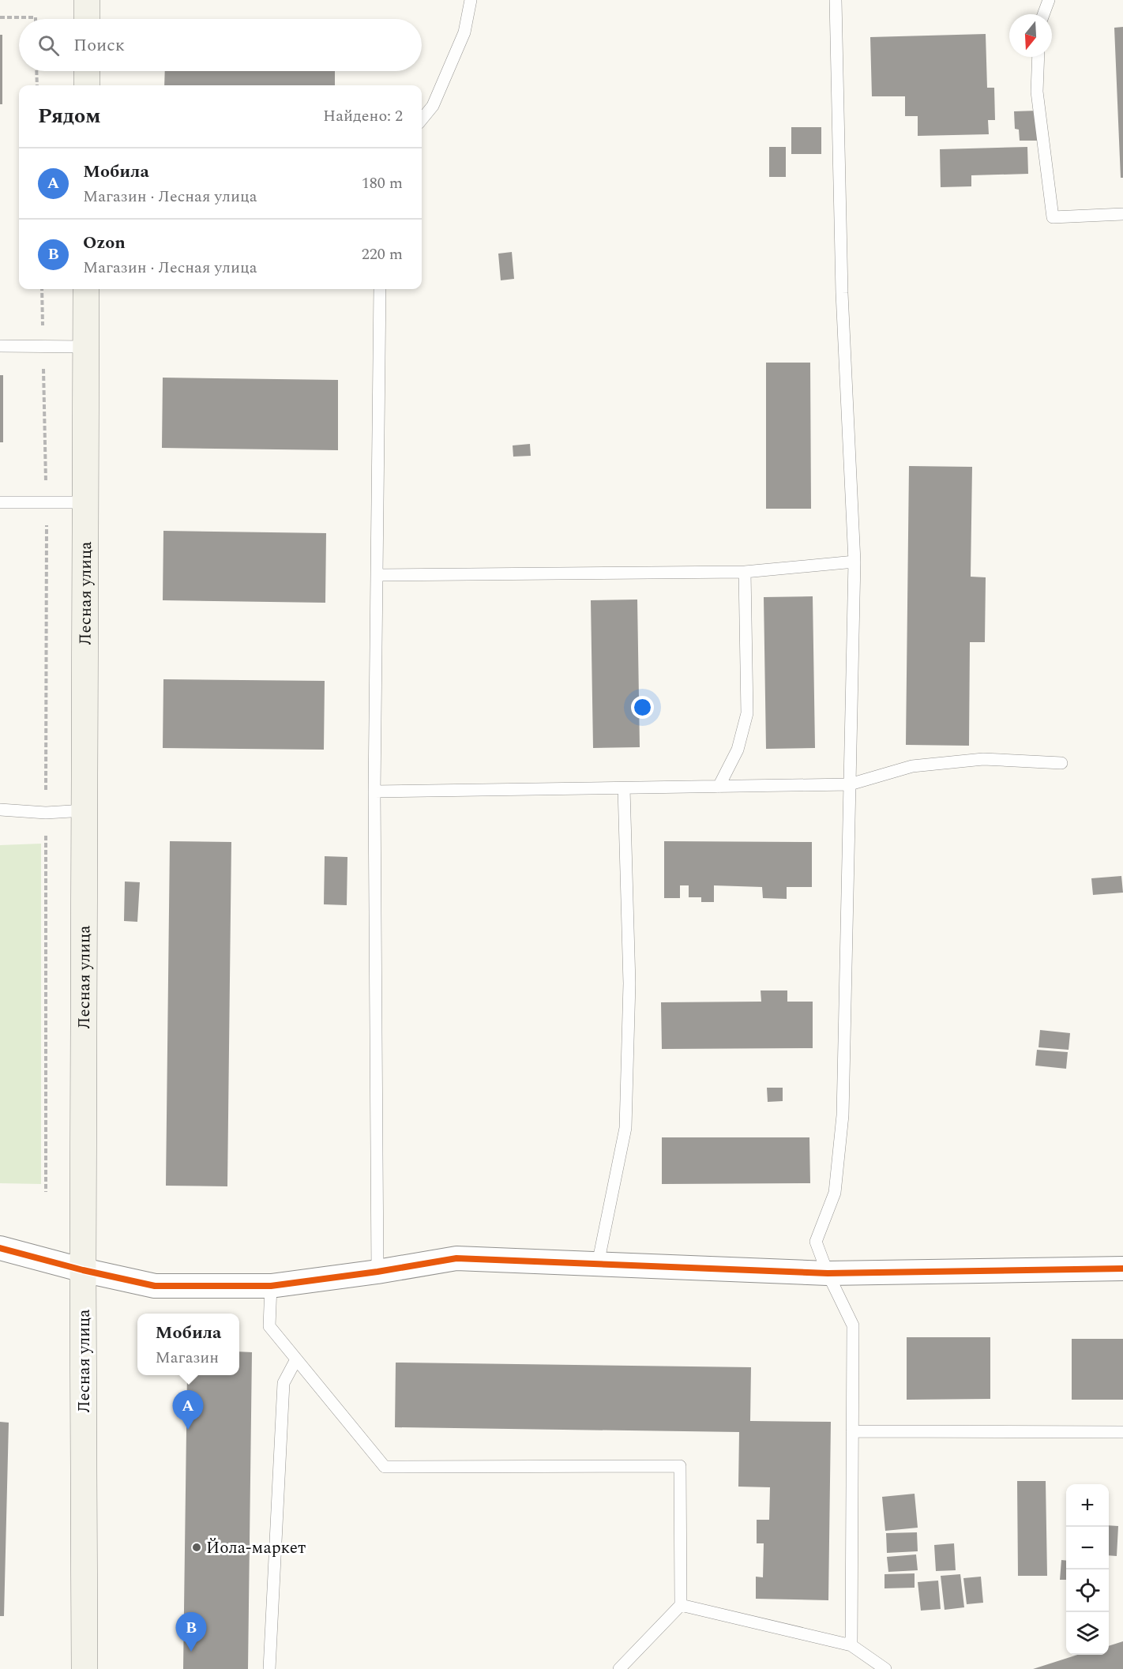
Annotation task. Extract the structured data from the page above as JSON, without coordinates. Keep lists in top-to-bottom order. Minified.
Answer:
{"streets":{"main road":["Лесная улица"]},"places":["Йола-маркет"],"north":"bottom","page":{"search":"Поиск","heading":["Рядом","Найдено: 2"],"list":[{"mark":"A","name":"Мобила","note":"Магазин · Лесная улица","value":"180 m"},{"mark":"B","name":"Ozon","note":"Магазин · Лесная улица","value":"220 m"}],"popup":["Мобила","Магазин"],"pins":["A","B"],"map_buttons":["+","−"]}}
